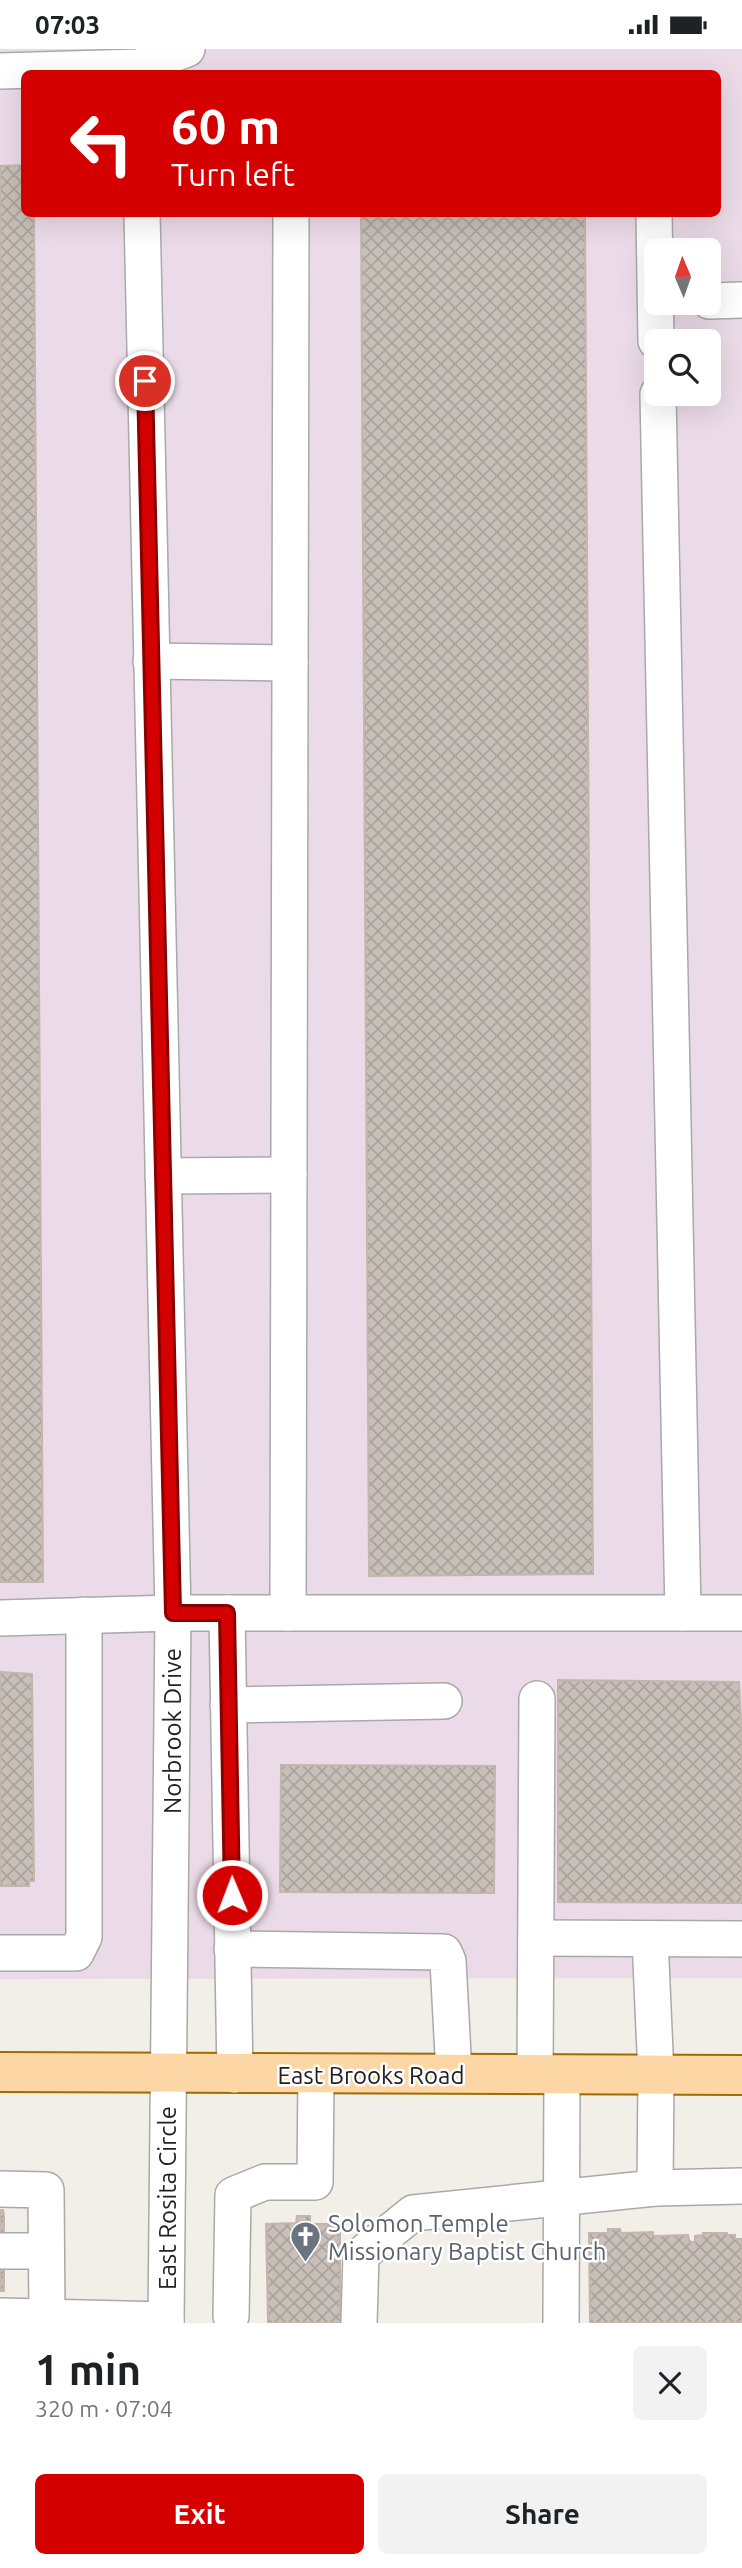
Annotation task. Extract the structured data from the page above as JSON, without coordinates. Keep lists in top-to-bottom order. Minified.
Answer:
{"streets":{"main road":["East Brooks Road"],"street":["Norbrook Drive","East Rosita Circle"]},"crossings":[["Norbrook Drive","East Brooks Road"],["Norbrook Drive","East Rosita Circle"],["East Brooks Road","East Rosita Circle"]],"places":{"church":["Solomon Temple Missionary Baptist Church"]},"north":"top","page":{"status":"07:03","turn":["60 m","Turn left"],"heading":["1 min","320 m · 07:04"],"buttons":["Exit","Share"]}}
